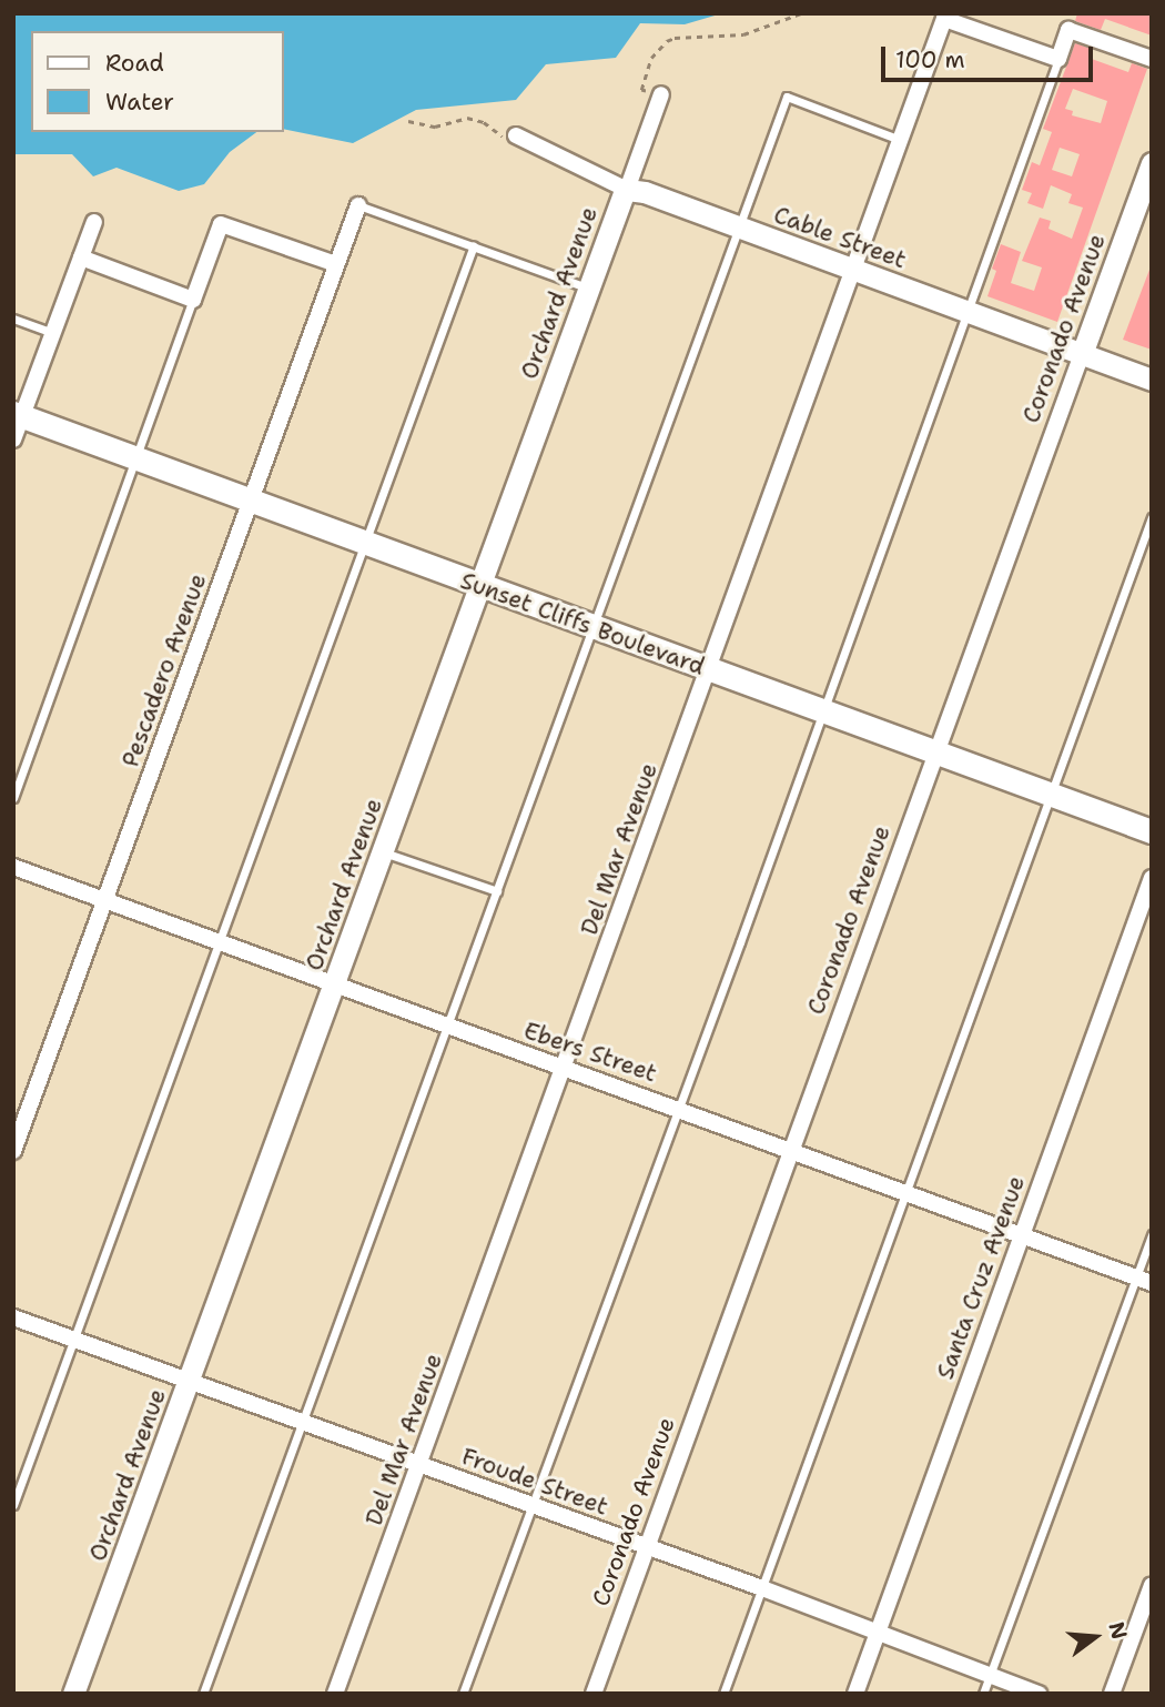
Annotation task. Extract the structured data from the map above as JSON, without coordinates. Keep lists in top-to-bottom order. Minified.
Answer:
{"streets":{"main road":["Sunset Cliffs Boulevard"],"street":["Cable Street","Orchard Avenue","Coronado Avenue","Pescadero Avenue","Del Mar Avenue","Ebers Street","Santa Cruz Avenue","Froude Street"]},"crossings":[["Cable Street","Orchard Avenue"],["Cable Street","Coronado Avenue"],["Cable Street","Del Mar Avenue"],["Orchard Avenue","Sunset Cliffs Boulevard"],["Orchard Avenue","Ebers Street"],["Orchard Avenue","Froude Street"],["Coronado Avenue","Sunset Cliffs Boulevard"],["Coronado Avenue","Ebers Street"],["Coronado Avenue","Froude Street"],["Sunset Cliffs Boulevard","Pescadero Avenue"],["Sunset Cliffs Boulevard","Del Mar Avenue"],["Pescadero Avenue","Ebers Street"],["Del Mar Avenue","Ebers Street"],["Del Mar Avenue","Froude Street"],["Ebers Street","Santa Cruz Avenue"],["Santa Cruz Avenue","Froude Street"]],"legend":["Road","Water"],"scale_bar":"100 m","north":"right"}
